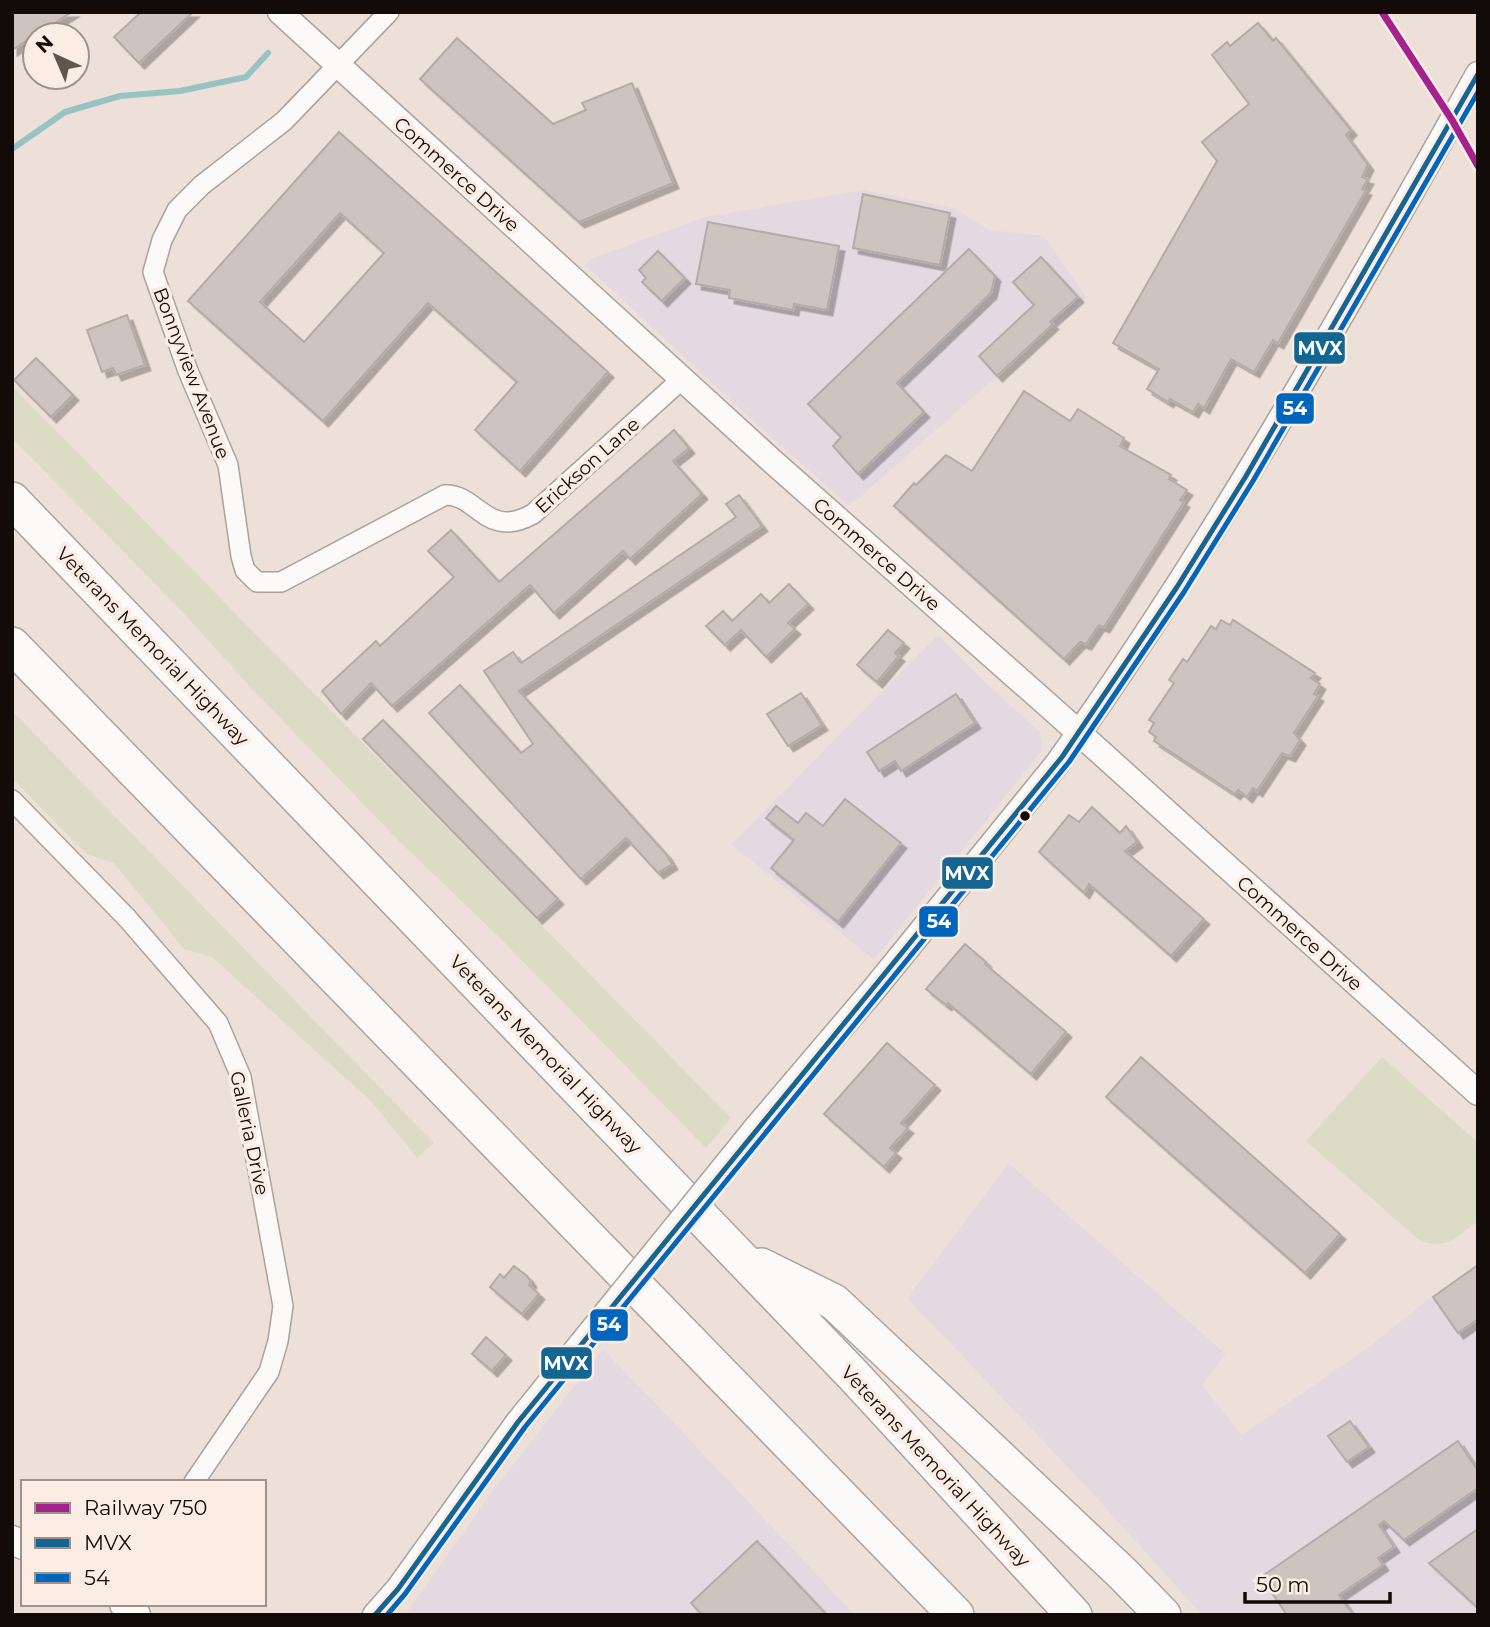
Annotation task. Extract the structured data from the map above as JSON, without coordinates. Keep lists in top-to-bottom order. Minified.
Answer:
{"streets":{"highway":["Veterans Memorial Highway"],"street":["Commerce Drive","Bonnyview Avenue","Erickson Lane","Galleria Drive"]},"crossings":[["Commerce Drive","Bonnyview Avenue"],["Commerce Drive","Erickson Lane"],["Bonnyview Avenue","Erickson Lane"]],"lines":["rail line 750","transit line MVX","transit line 54"],"legend":["Railway 750","MVX","54"],"scale_bar":"50 m","north":"top left"}
